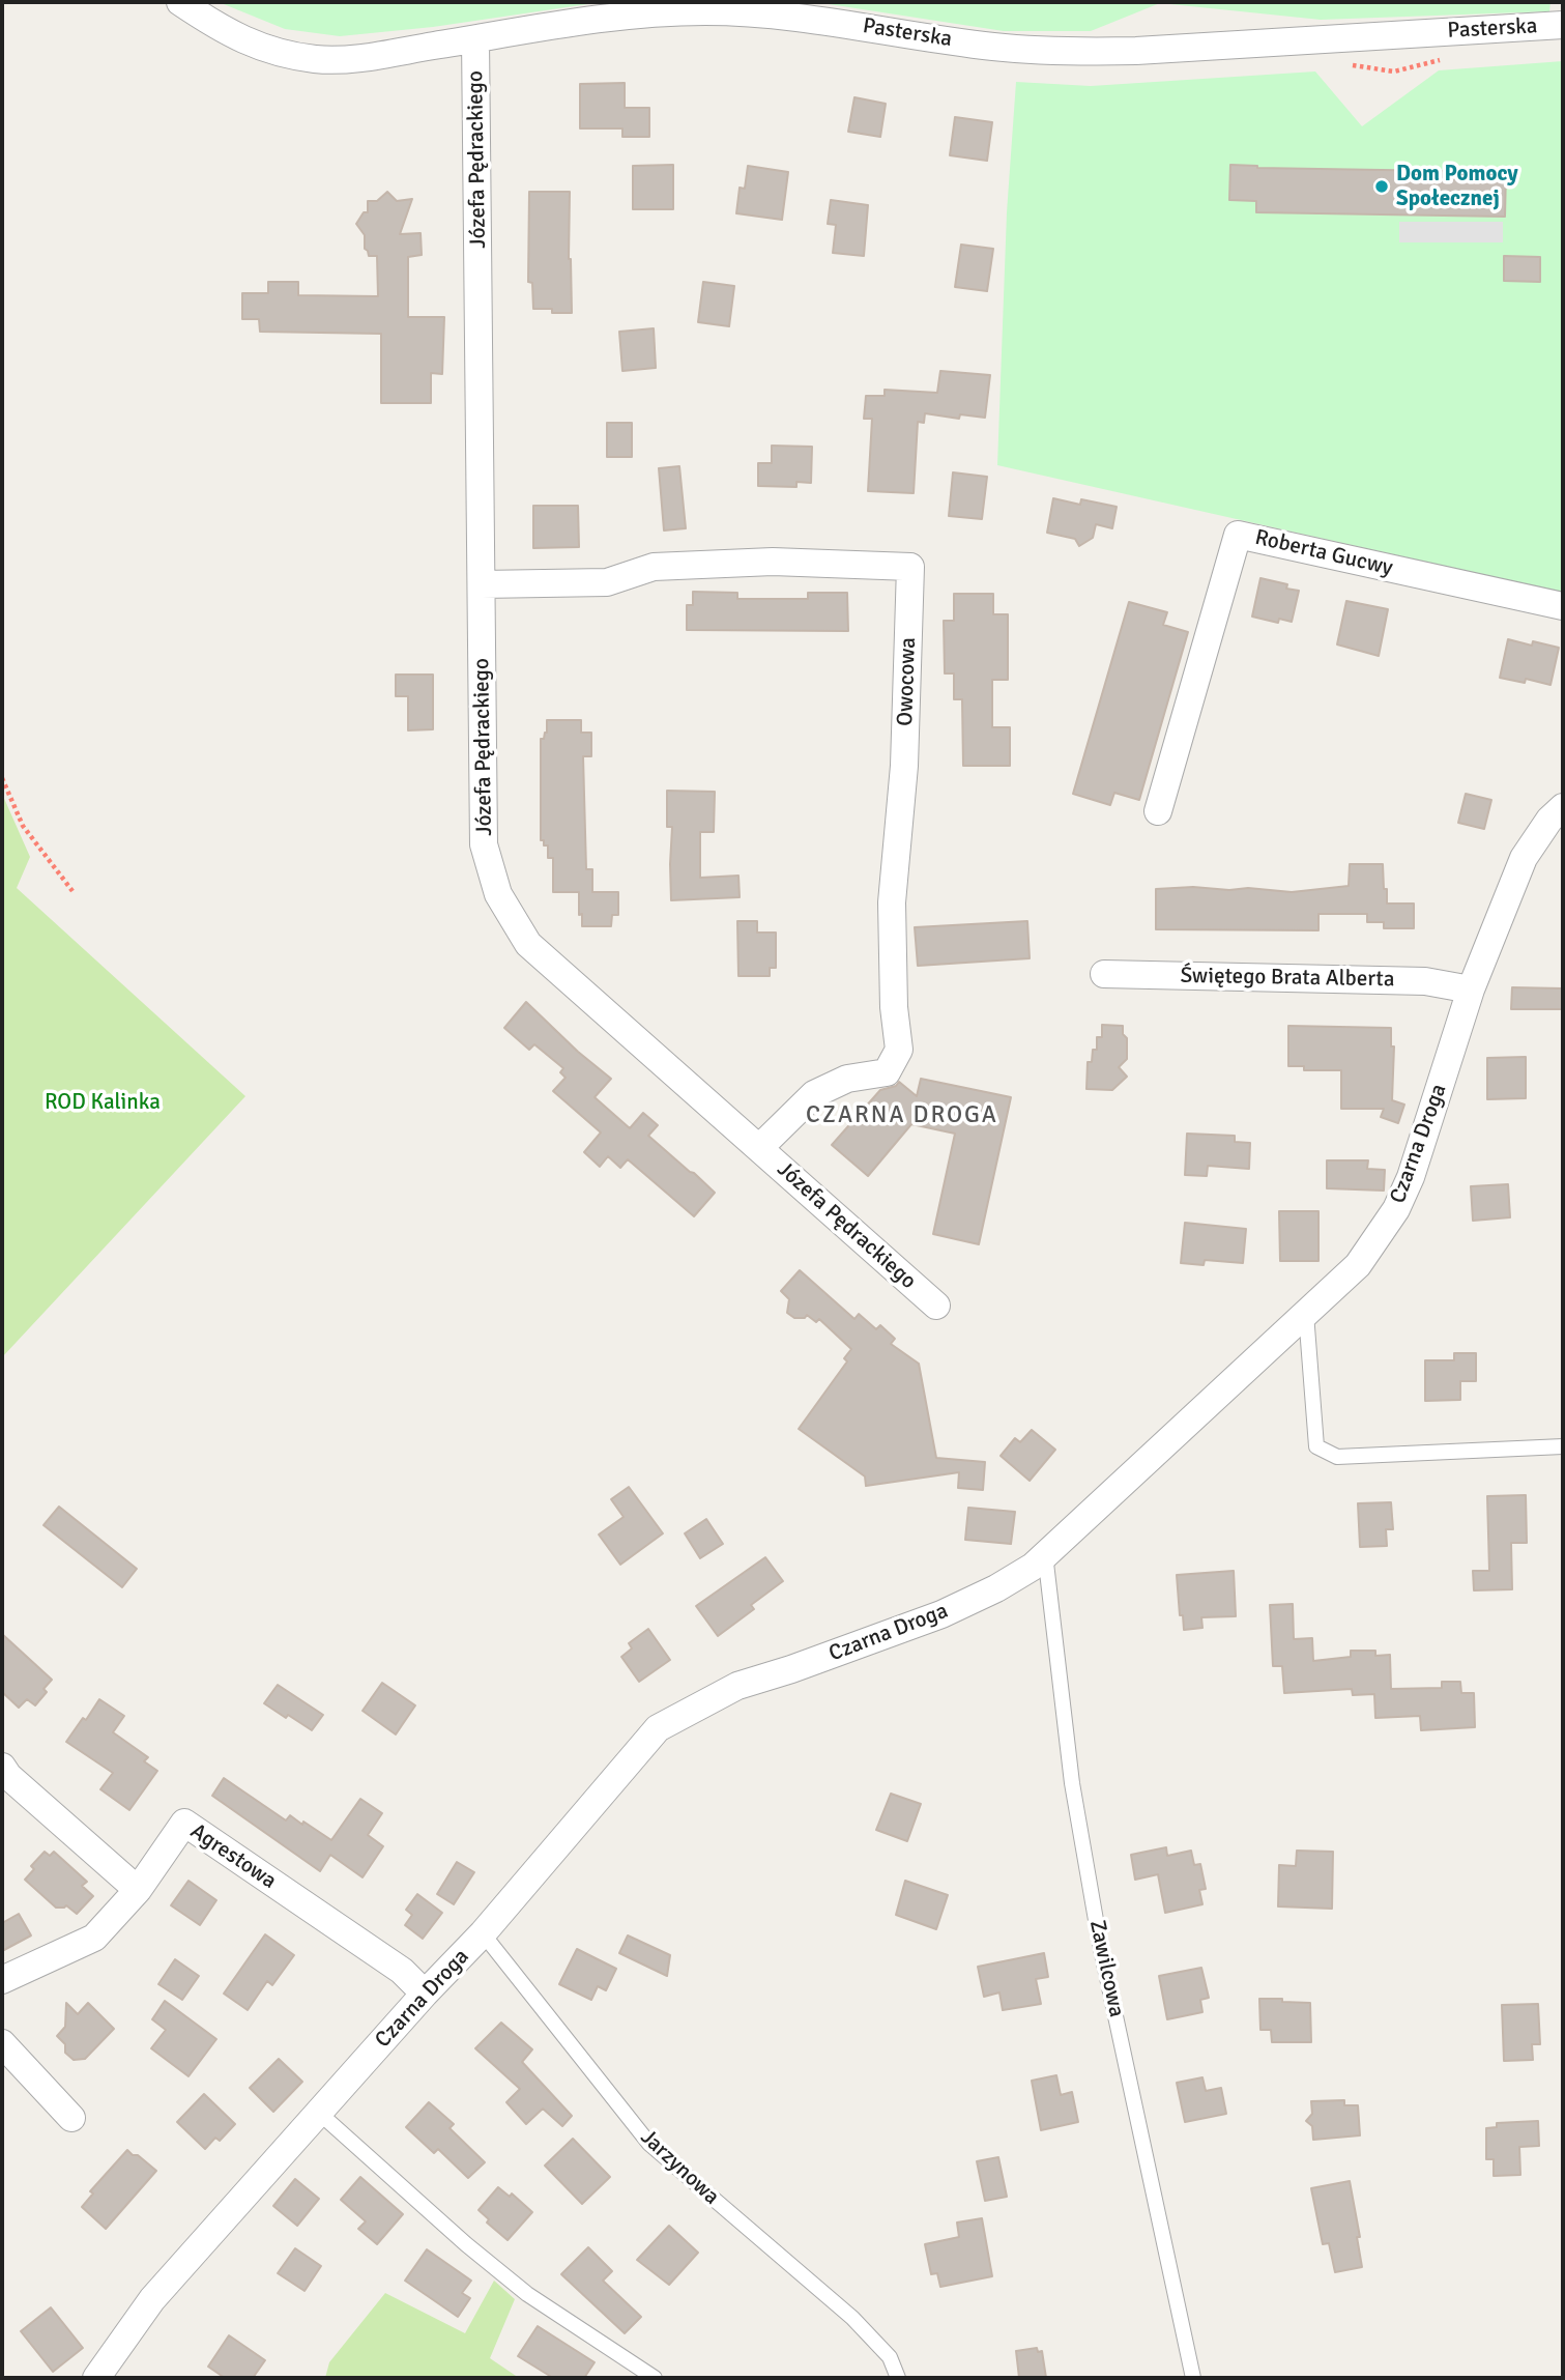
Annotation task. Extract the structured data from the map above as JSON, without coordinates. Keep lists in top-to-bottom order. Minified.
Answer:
{"streets":{"street":["Pasterska","Józefa Pędrackiego","Roberta Gucwy","Owocowa","Świętego Brata Alberta","Czarna Droga","Agrestowa"],"lane":["Zawilcowa","Jarzynowa"]},"crossings":[["Pasterska","Józefa Pędrackiego"],["Józefa Pędrackiego","Owocowa"],["Świętego Brata Alberta","Czarna Droga"],["Czarna Droga","Agrestowa"],["Czarna Droga","Zawilcowa"],["Czarna Droga","Jarzynowa"]],"districts":["CZARNA DROGA"],"parks":["ROD Kalinka"],"places":["Dom Pomocy Społecznej"]}
